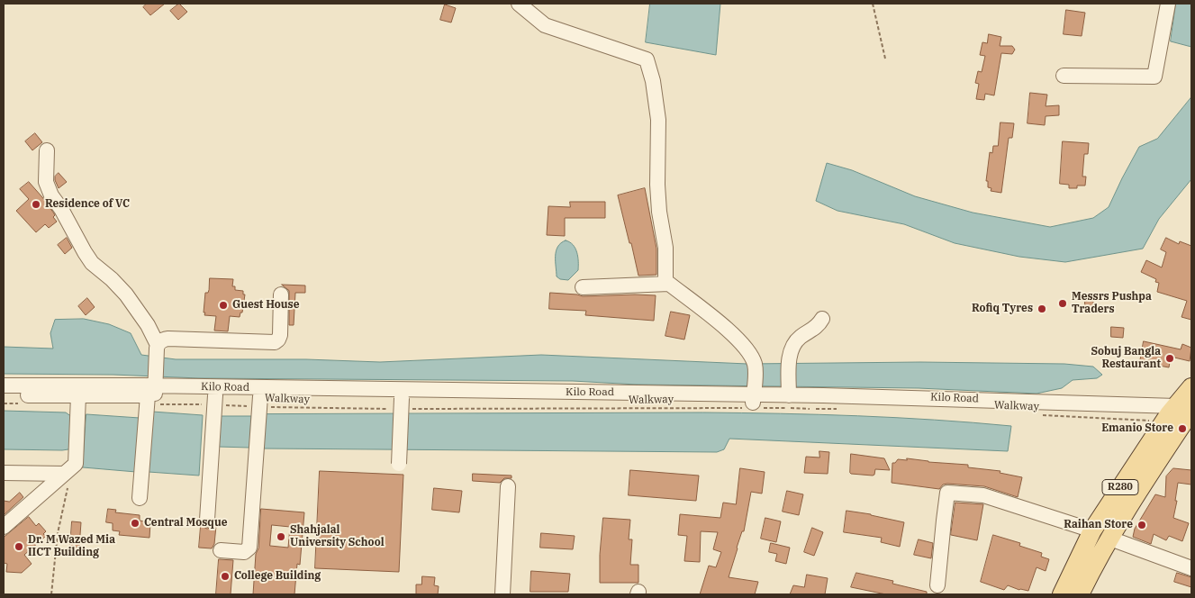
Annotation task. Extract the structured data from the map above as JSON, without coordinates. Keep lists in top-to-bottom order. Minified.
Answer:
{"streets":{"main road":["R280"],"street":["Kilo Road"],"path":["Walkway"]},"crossings":[["Kilo Road","Walkway"],["Kilo Road","R280"],["Walkway","R280"]],"places":["Residence of VC","Messrs Pushpa Traders","Guest House","Rofiq Tyres","Sobuj Bangla Restaurant","Emanio Store","Central Mosque","Raihan Store","Shahjalal University School","Dr. M Wazed Mia IICT Building","College Building"]}
